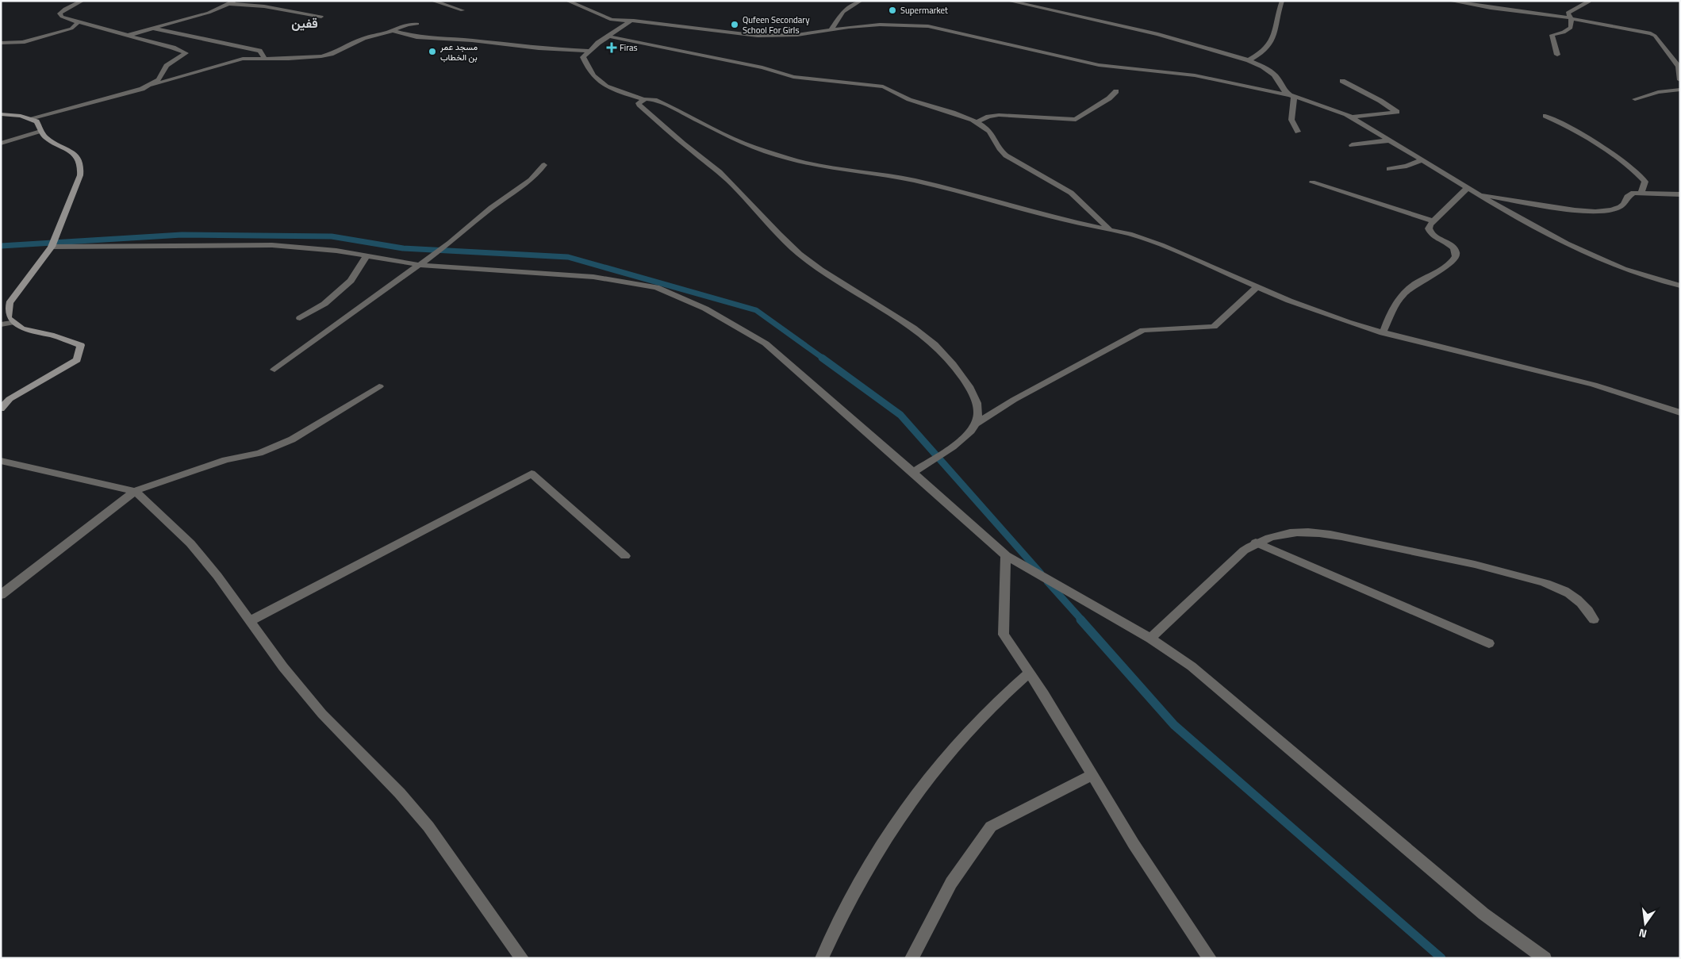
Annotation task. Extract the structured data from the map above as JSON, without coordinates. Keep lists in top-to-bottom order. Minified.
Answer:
{"districts":["قفين"],"places":{"other":["Supermarket","Qufeen Secondary School For Girls","مسجد عمر بن الخطاب"],"health":["Firas"]},"north":"bottom"}
